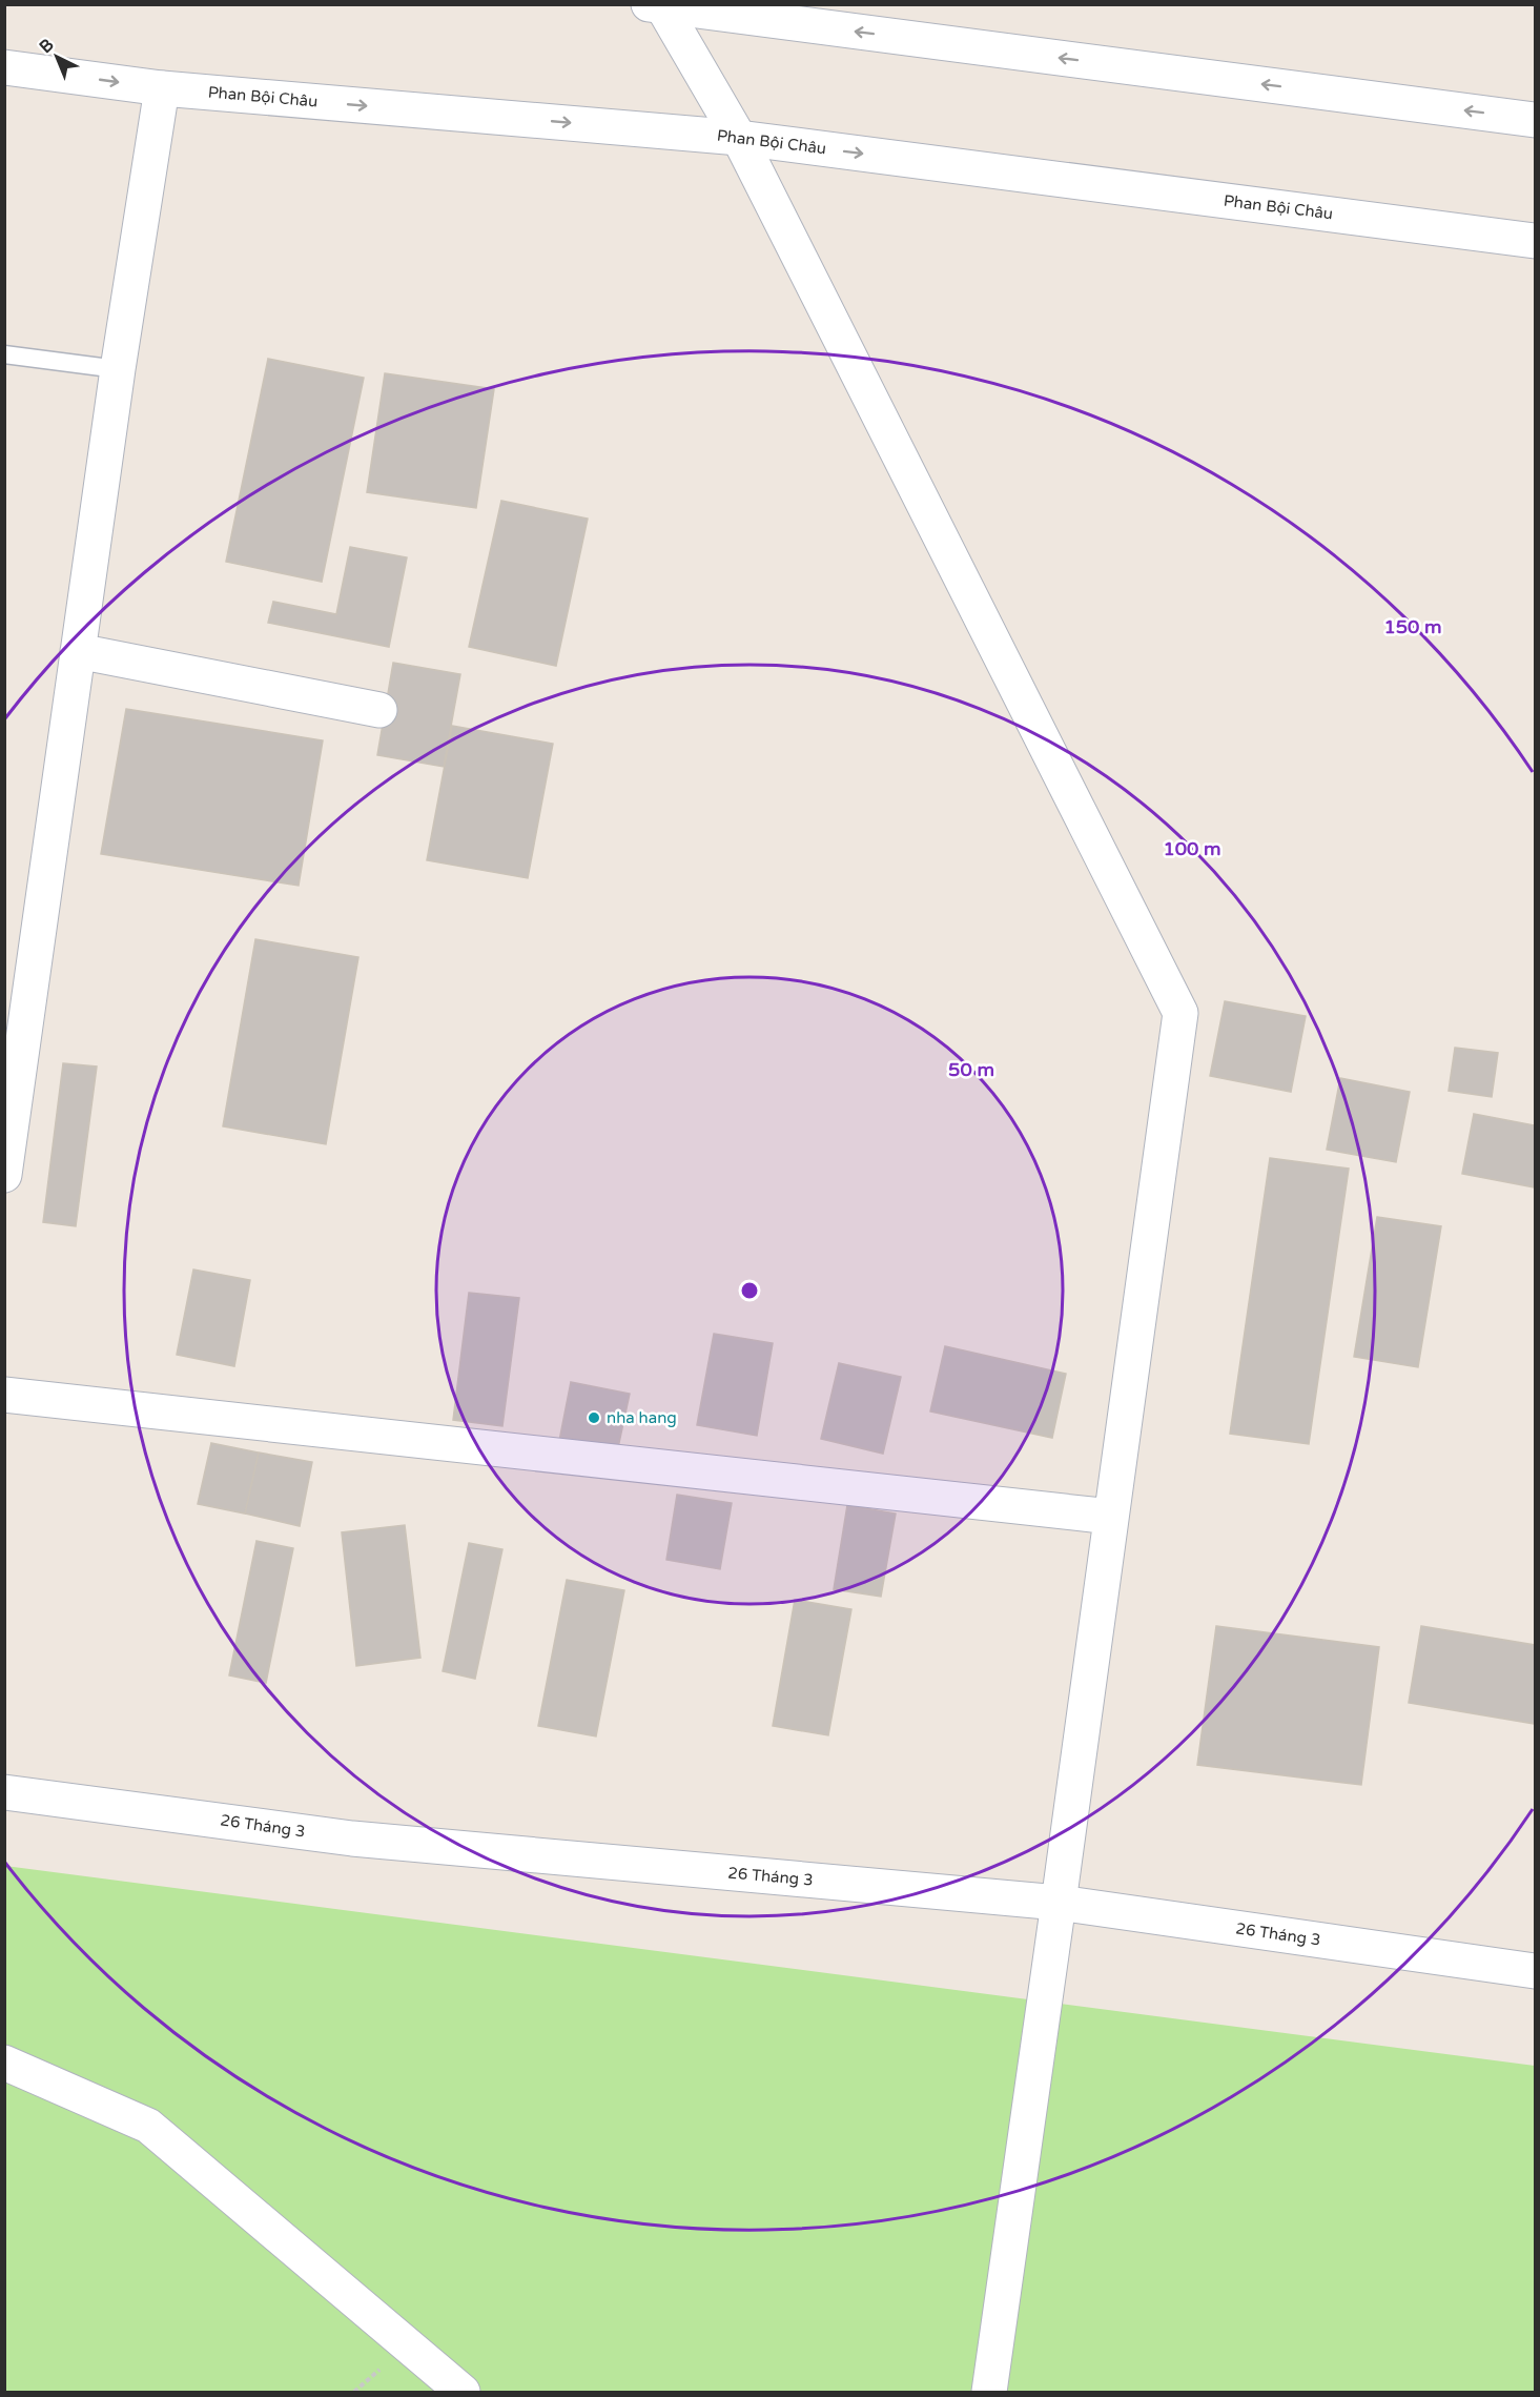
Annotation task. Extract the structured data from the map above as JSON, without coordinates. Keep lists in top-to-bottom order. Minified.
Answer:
{"streets":{"street":["Phan Bội Châu","26 Tháng 3"]},"places":["nha hang"],"north":"top left","rings":["150 m","100 m","50 m"]}
